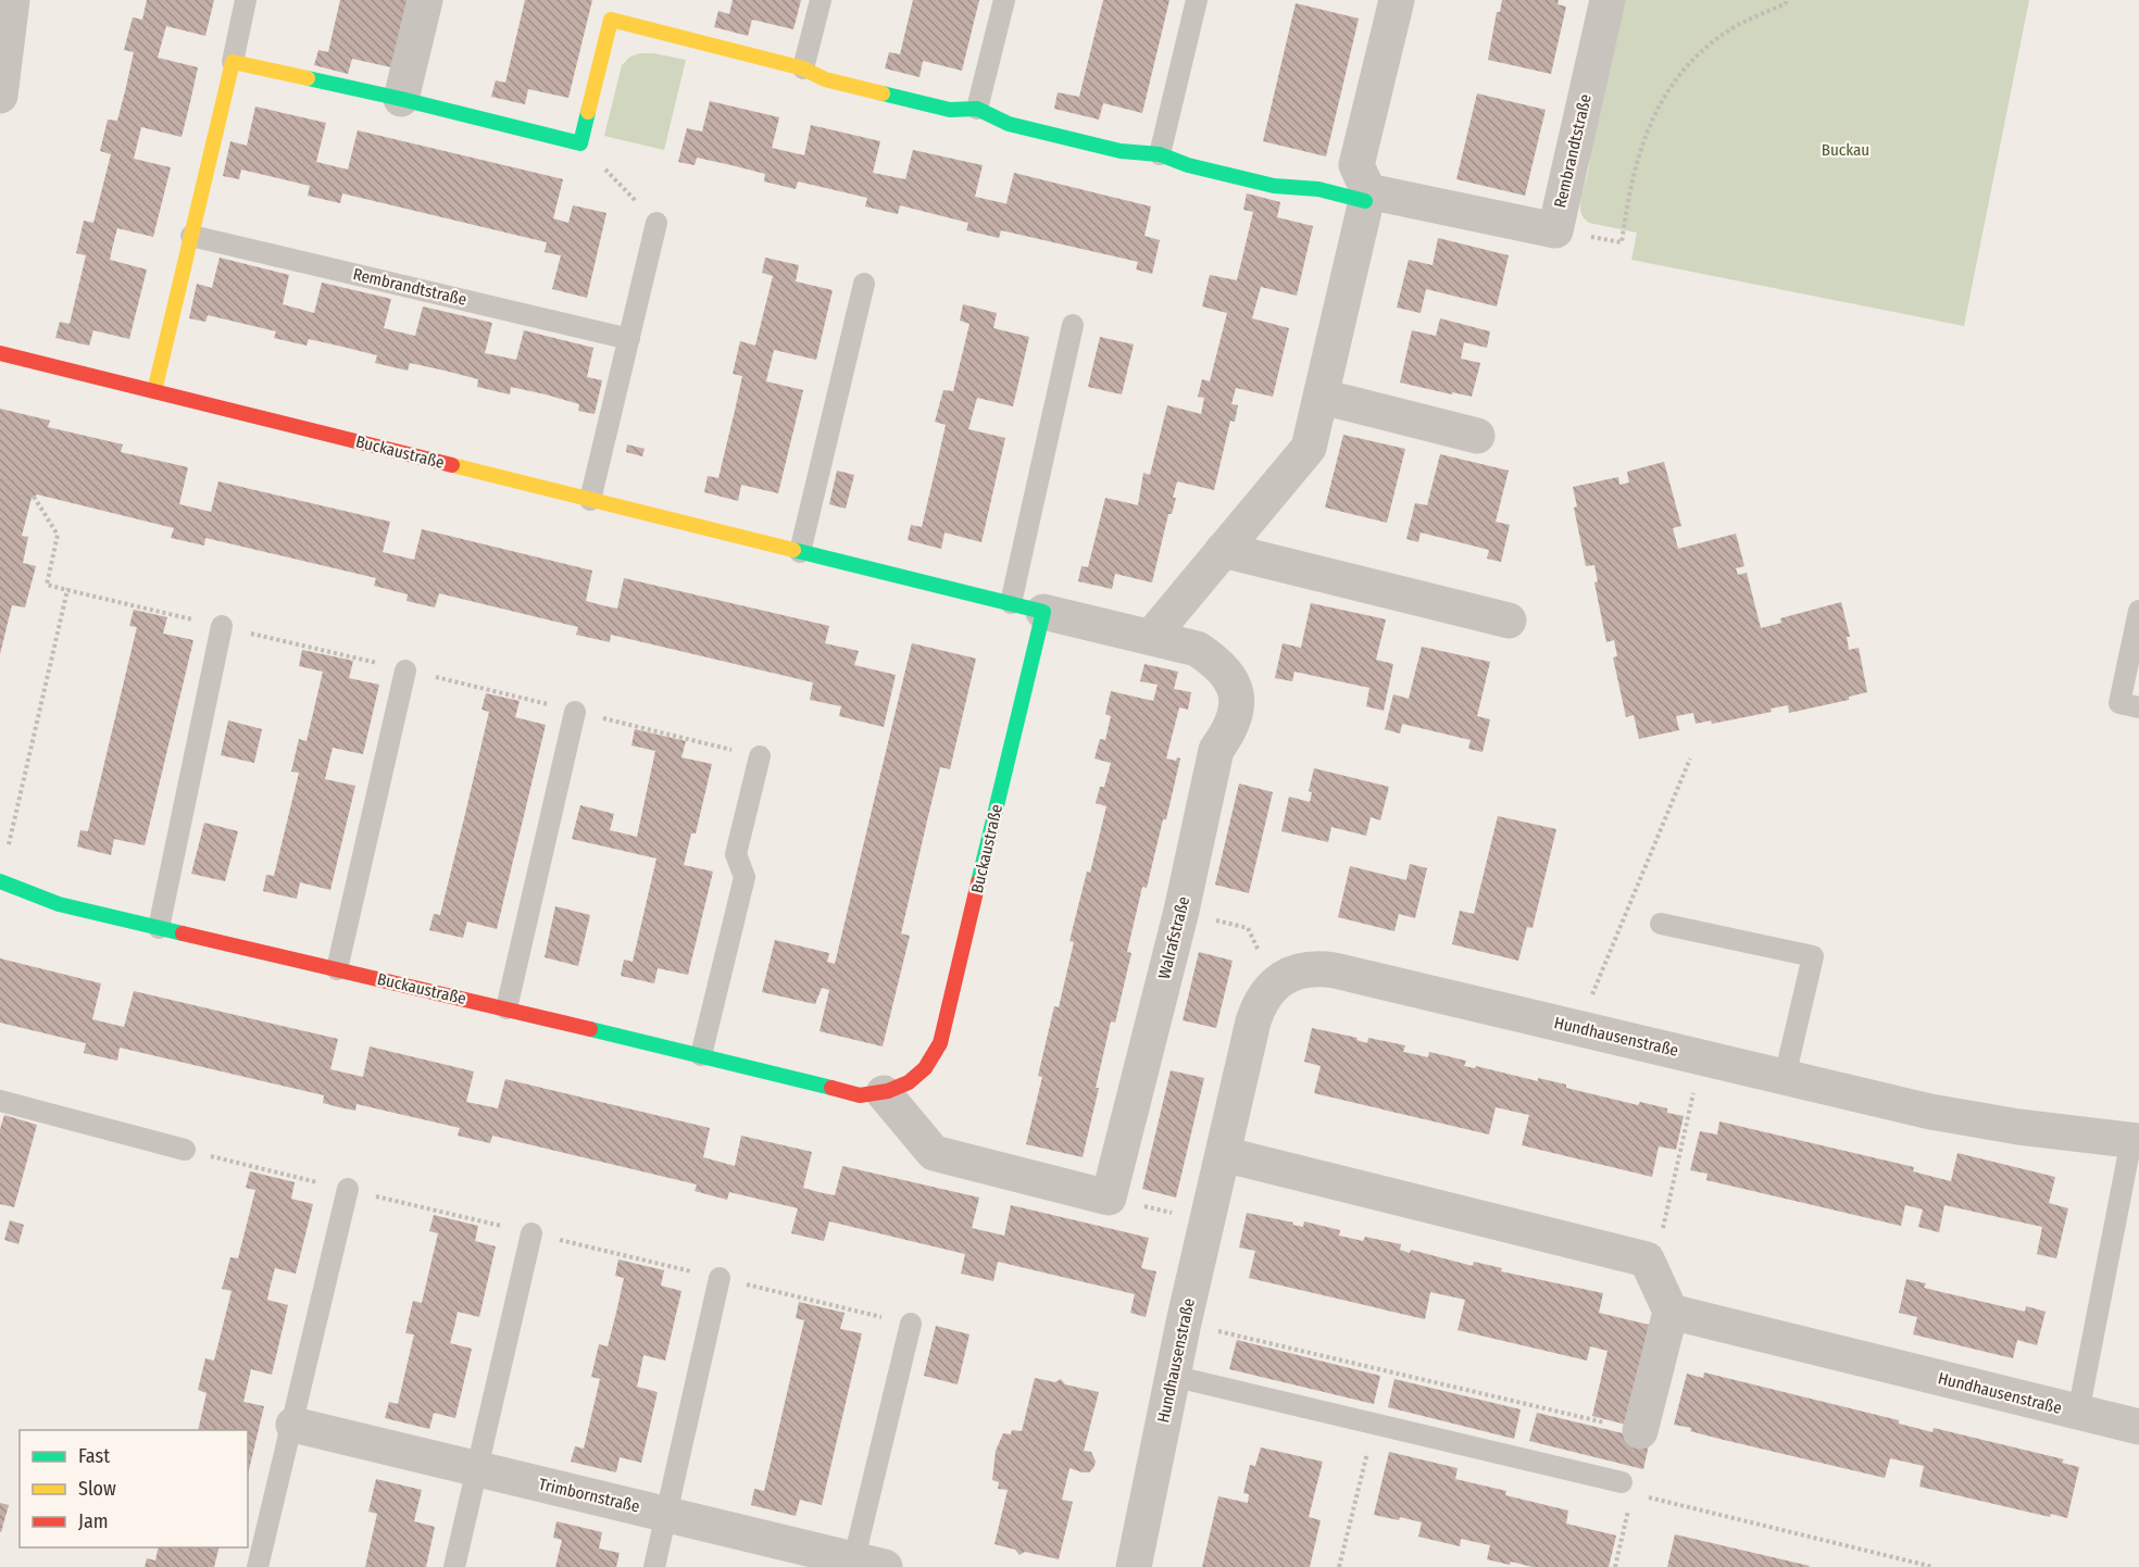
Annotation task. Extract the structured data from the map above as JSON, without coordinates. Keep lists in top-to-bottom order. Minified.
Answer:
{"streets":{"street":["Rembrandtstraße","Buckaustraße","Walrafstraße","Hundhausenstraße","Trimbornstraße"]},"parks":["Buckau"],"legend":["Fast","Slow","Jam"]}
